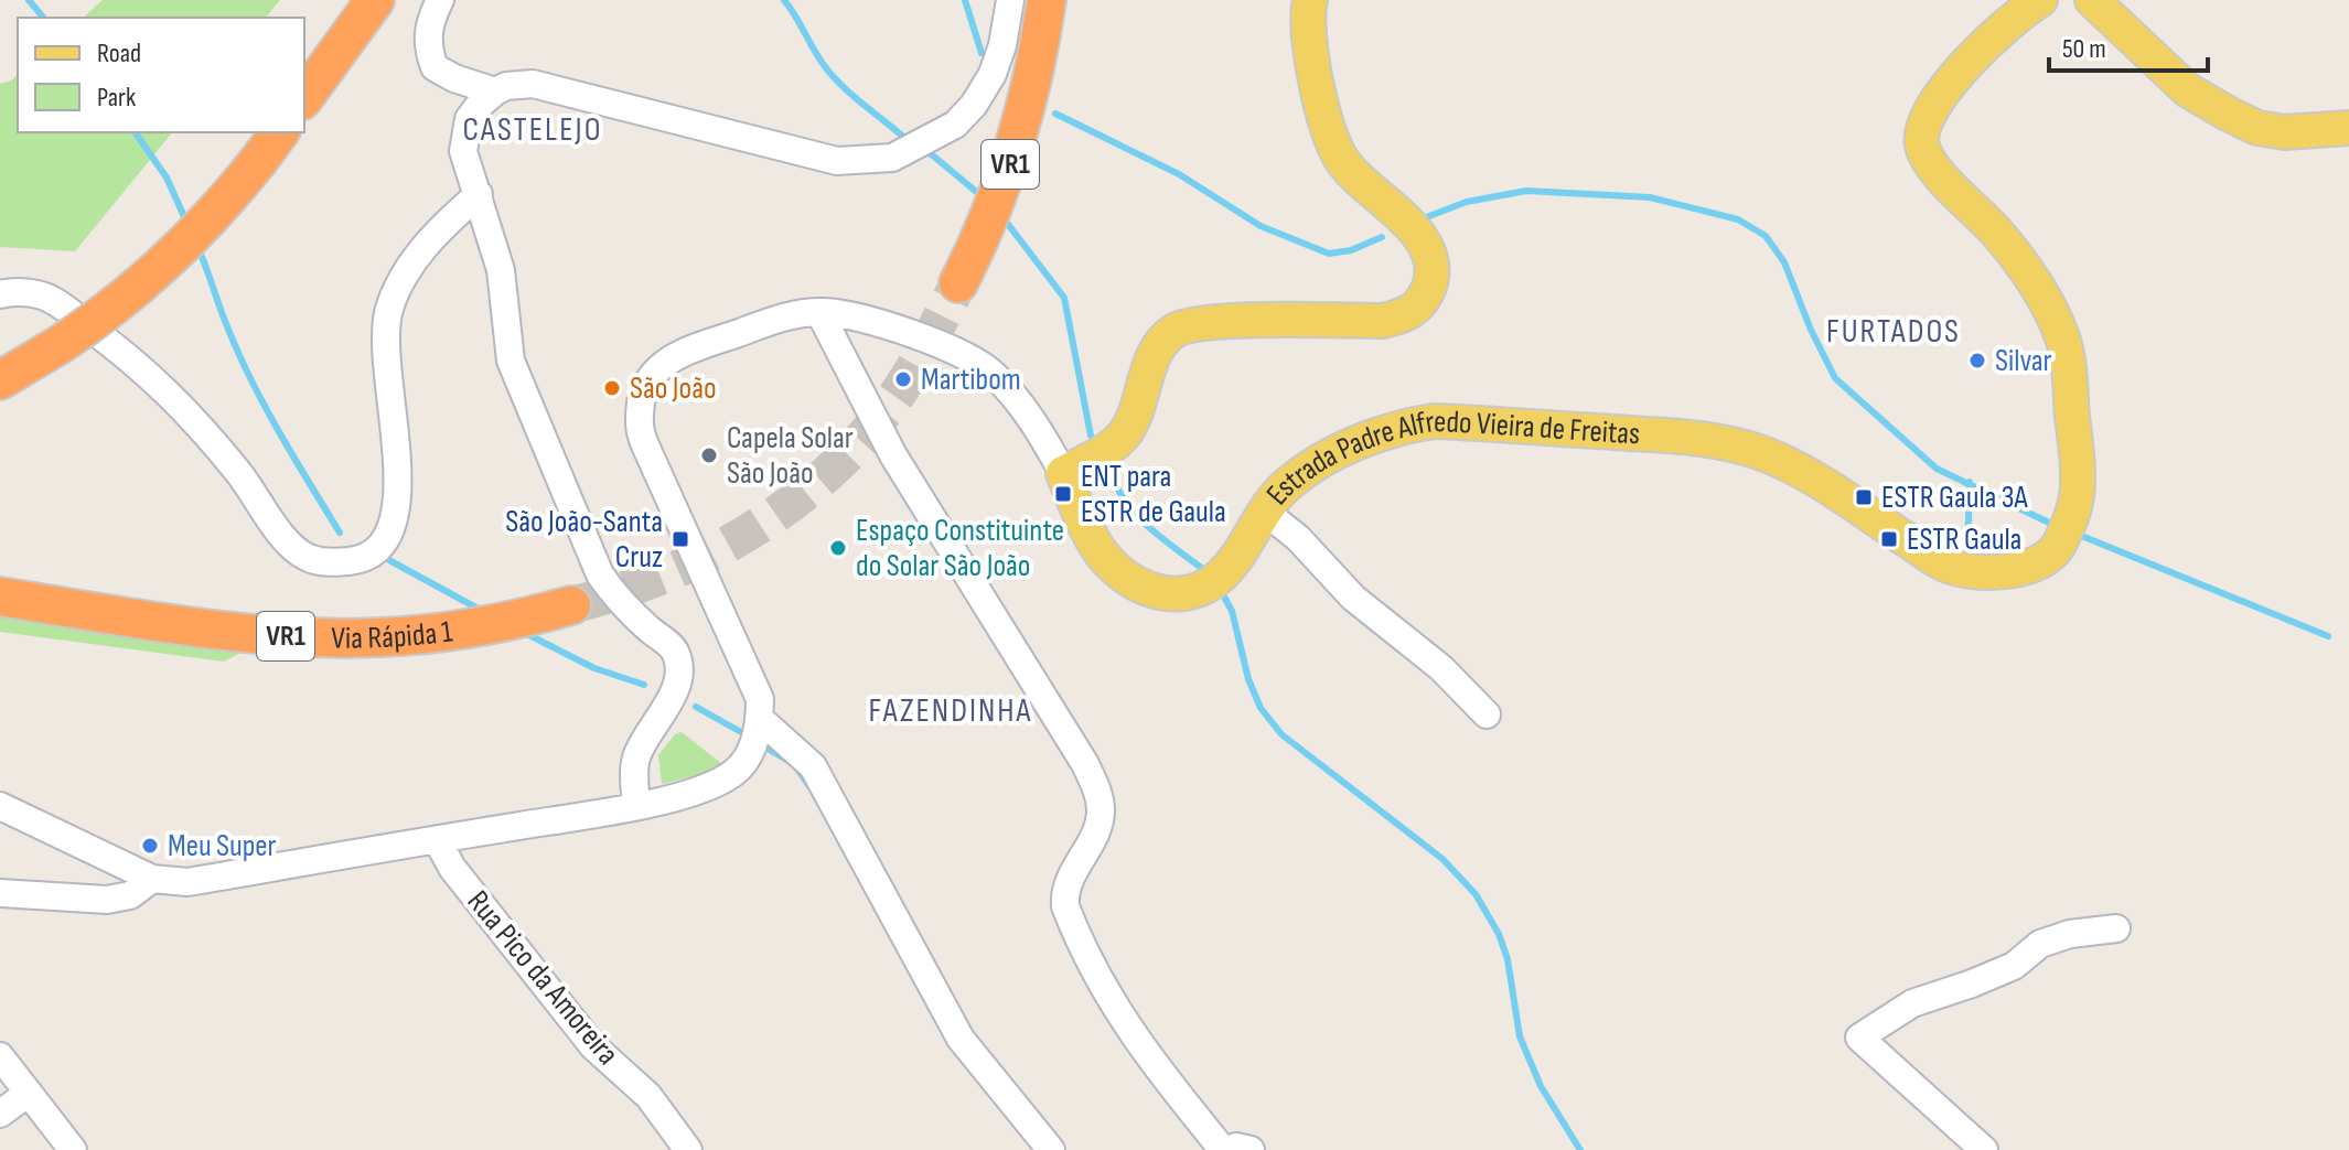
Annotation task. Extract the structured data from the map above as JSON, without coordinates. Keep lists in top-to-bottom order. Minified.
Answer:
{"streets":{"highway":["VR1","Via Rápida 1"],"main road":["Estrada Padre Alfredo Vieira de Freitas"],"street":["Rua Pico da Amoreira"]},"districts":["CASTELEJO","FURTADOS","FAZENDINHA"],"places":{"other":["Silvar","Martibom","São João","Capela Solar São João","Espaço Constituinte do Solar São João","Meu Super"],"transit":["ENT para ESTR de Gaula","ESTR Gaula 3A","São João-Santa Cruz","ESTR Gaula"]},"legend":["Road","Park"],"scale_bar":"50 m"}
